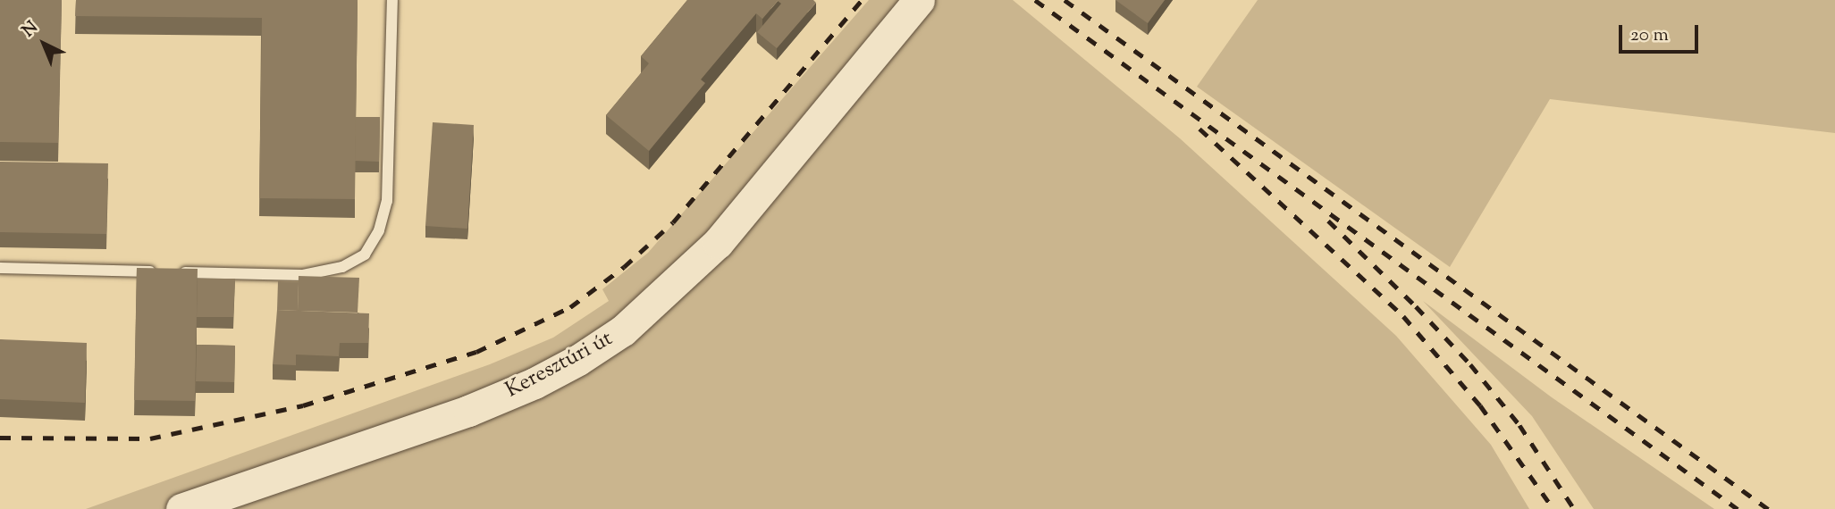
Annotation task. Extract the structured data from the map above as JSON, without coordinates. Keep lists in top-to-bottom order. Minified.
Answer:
{"streets":{"main road":["Keresztúri út"]},"scale_bar":"20 m","north":"top left"}
